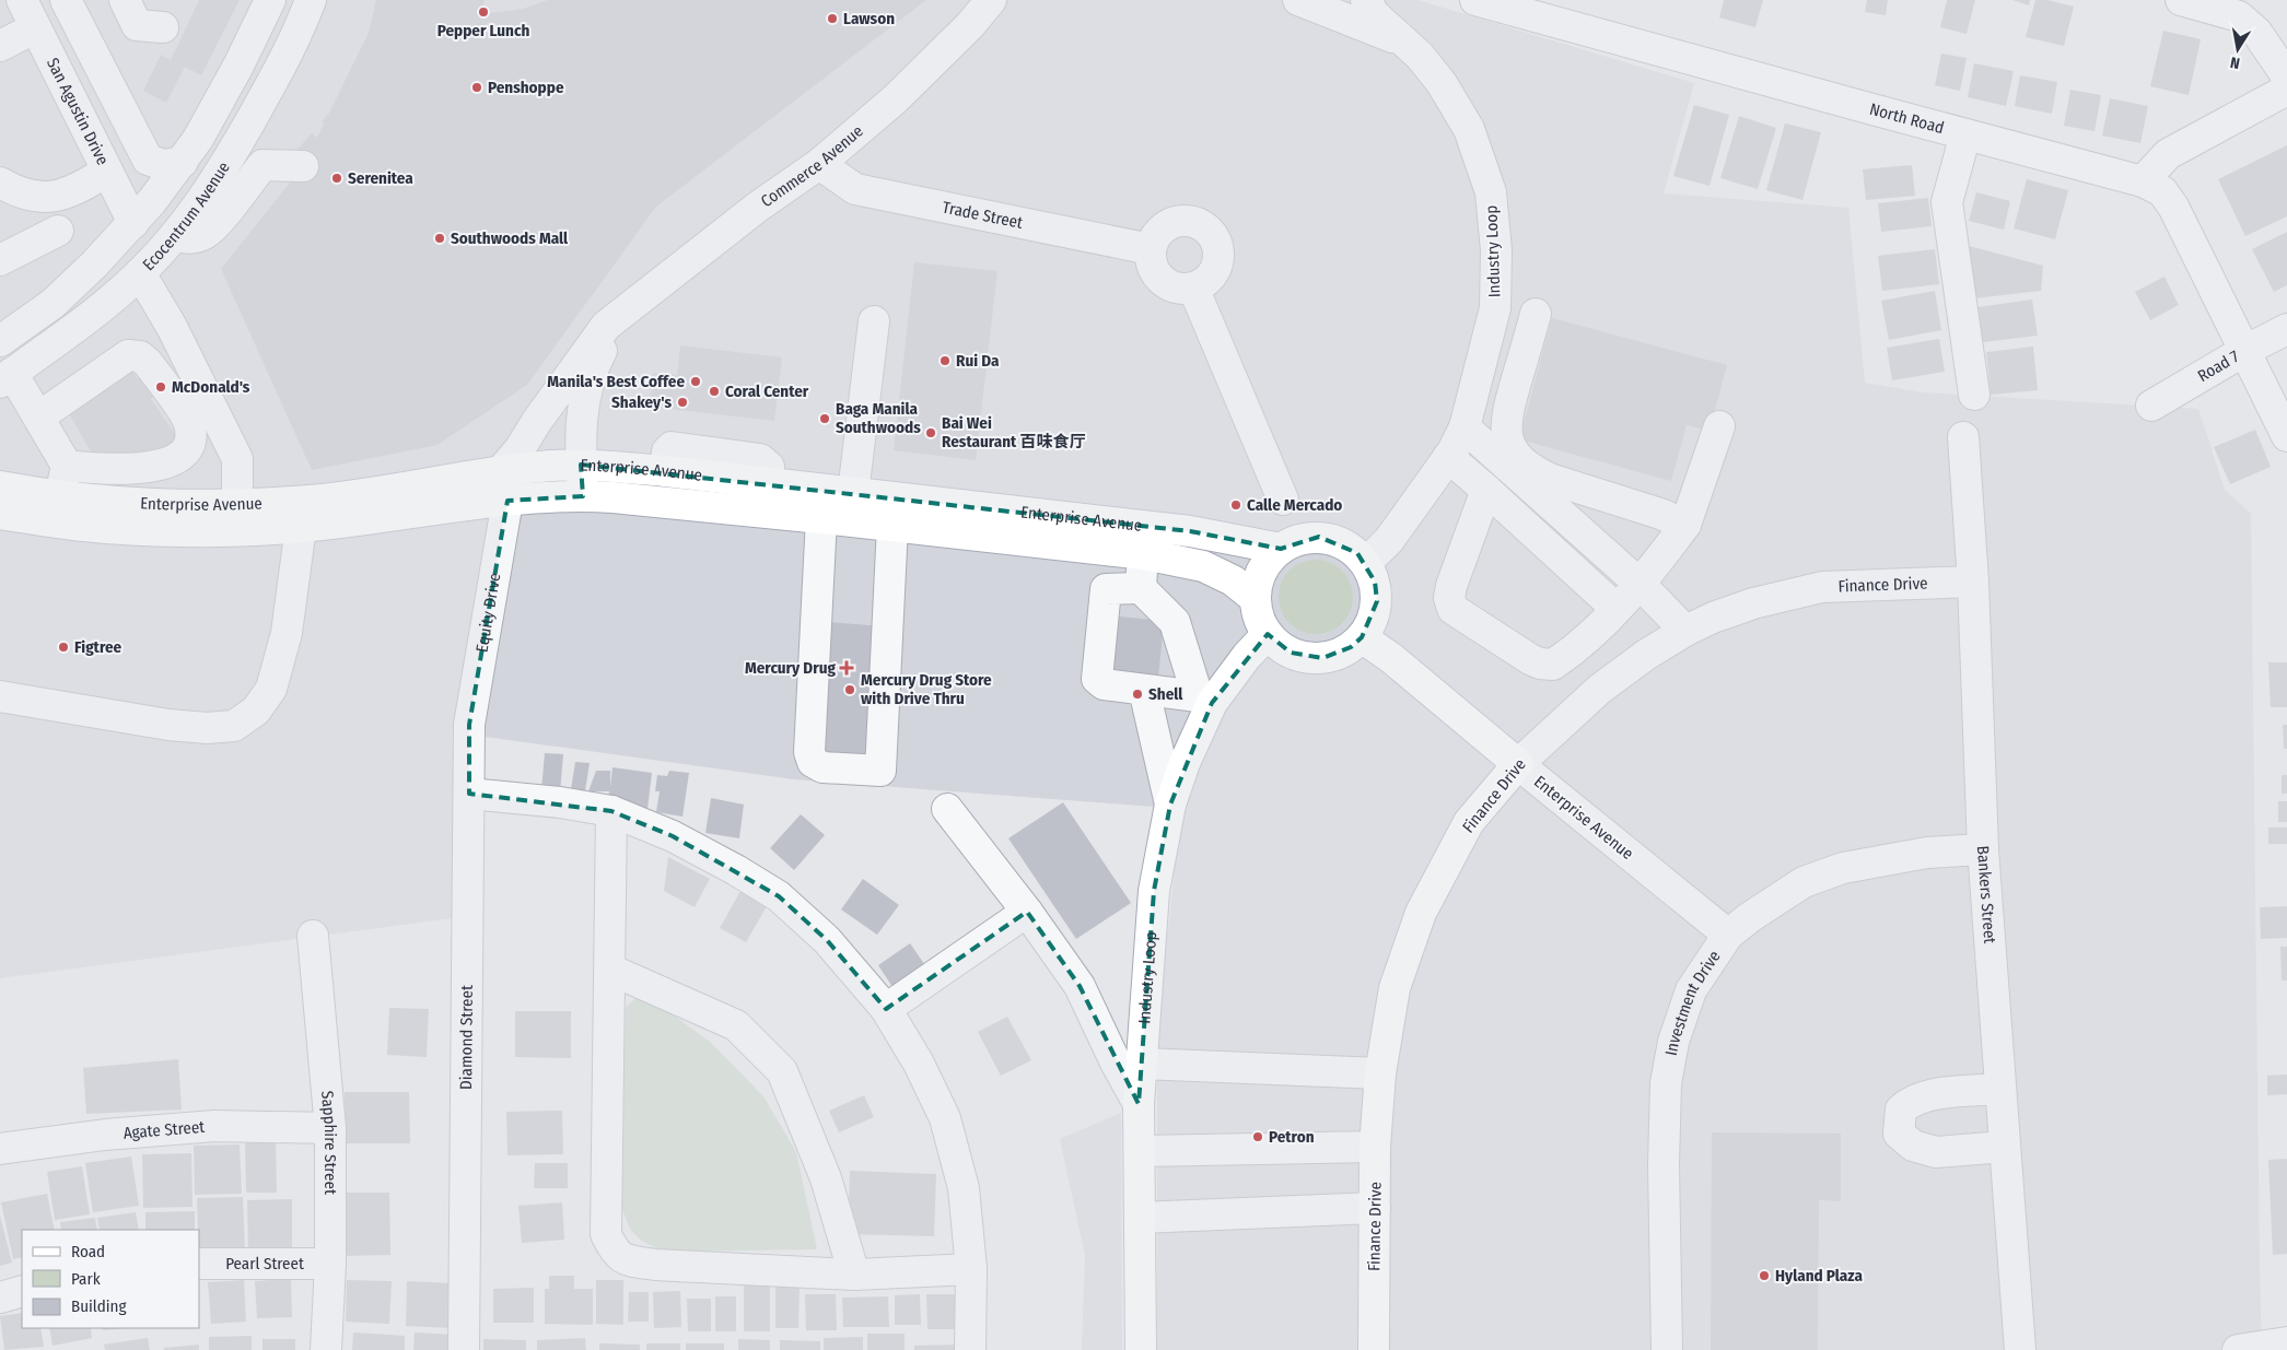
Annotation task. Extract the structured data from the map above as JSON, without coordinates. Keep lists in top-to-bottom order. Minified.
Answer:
{"streets":{"main road":["Industry Loop","Enterprise Avenue","Finance Drive"],"street":["San Agustin Drive","North Road","Commerce Avenue","Trade Street","Ecocentrum Avenue","Road 7","Equity Drive","Bankers Street","Investment Drive","Diamond Street","Agate Street","Sapphire Street","Pearl Street"]},"crossings":[["San Agustin Drive","Ecocentrum Avenue"],["North Road","Road 7"],["Commerce Avenue","Trade Street"],["Commerce Avenue","Enterprise Avenue"],["Industry Loop","Enterprise Avenue"],["Enterprise Avenue","Finance Drive"],["Enterprise Avenue","Equity Drive"],["Enterprise Avenue","Investment Drive"],["Finance Drive","Bankers Street"],["Equity Drive","Diamond Street"],["Bankers Street","Investment Drive"],["Agate Street","Sapphire Street"],["Sapphire Street","Pearl Street"]],"places":{"other":["Pepper Lunch","Lawson","Penshoppe","Serenitea","Southwoods Mall","Rui Da","Manila's Best Coffee","McDonald's","Coral Center","Shakey's","Baga Manila Southwoods","Bai Wei Restaurant 百味食厅","Calle Mercado","Figtree","Mercury Drug Store with Drive Thru","Shell","Petron","Hyland Plaza"],"health":["Mercury Drug"]},"legend":["Road","Park","Building"],"north":"bottom"}
